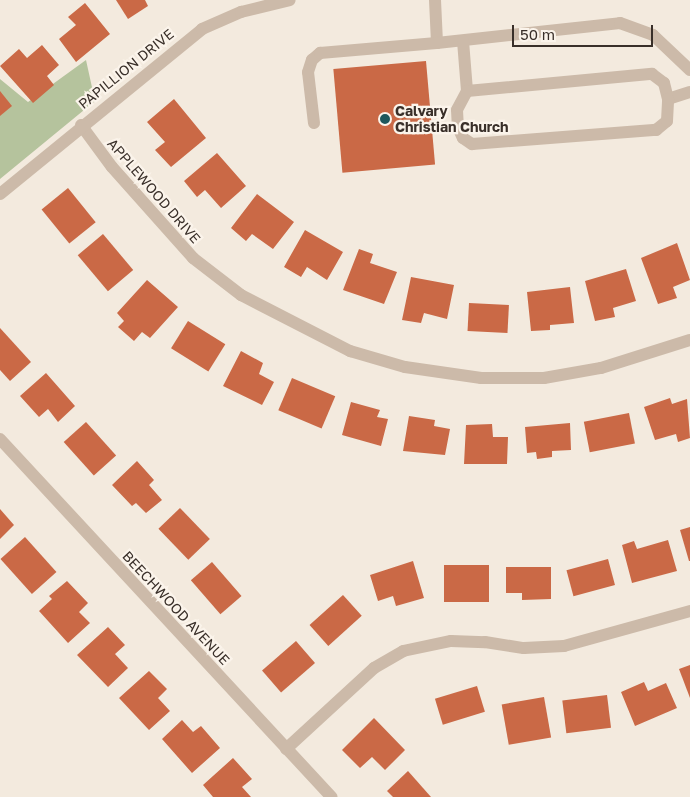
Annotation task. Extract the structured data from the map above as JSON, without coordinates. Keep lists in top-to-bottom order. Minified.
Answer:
{"streets":{"street":["PAPILLION DRIVE","APPLEWOOD DRIVE","BEECHWOOD AVENUE"]},"crossings":[["PAPILLION DRIVE","APPLEWOOD DRIVE"]],"places":["Calvary Christian Church"],"scale_bar":"50 m"}
